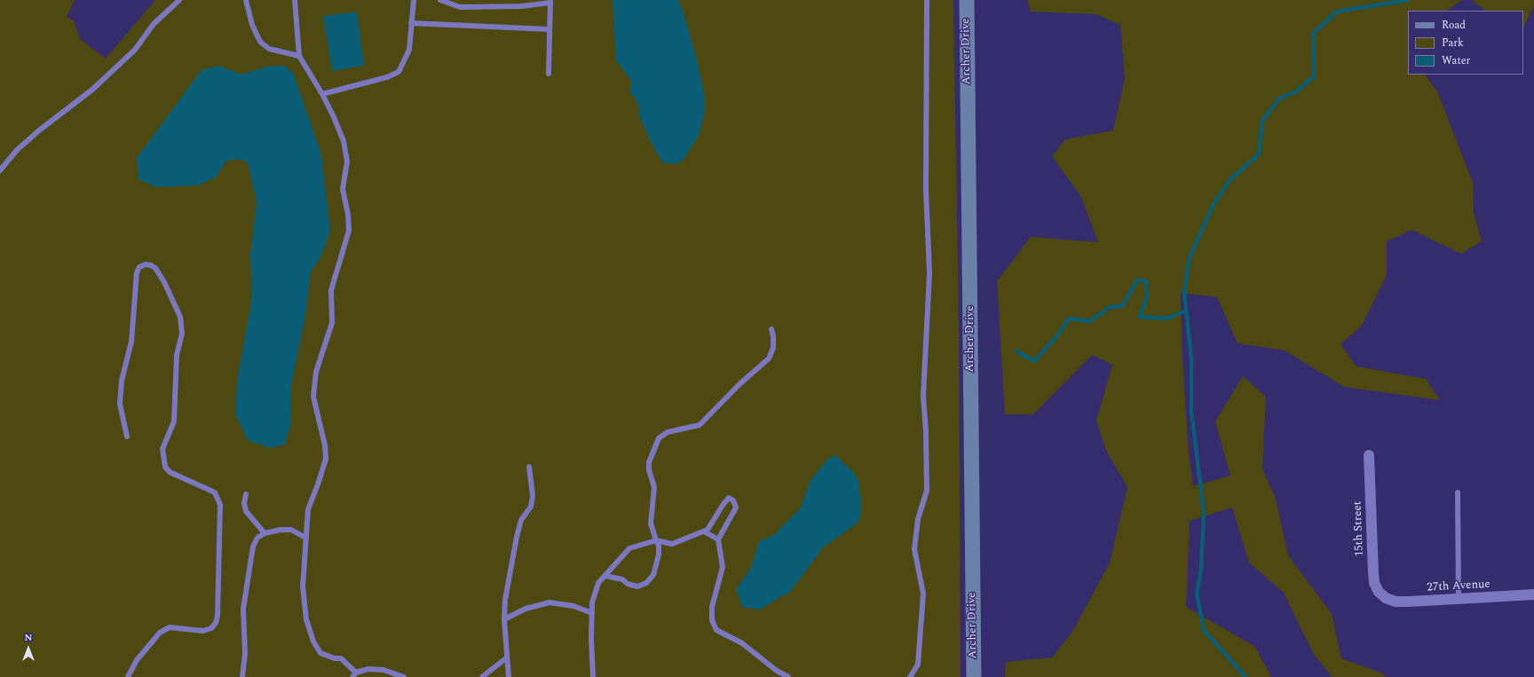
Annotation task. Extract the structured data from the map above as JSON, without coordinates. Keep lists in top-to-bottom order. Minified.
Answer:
{"streets":{"street":["Archer Drive","15th Street","27th Avenue"]},"crossings":[["15th Street","27th Avenue"]],"legend":["Road","Park","Water"],"north":"top"}
